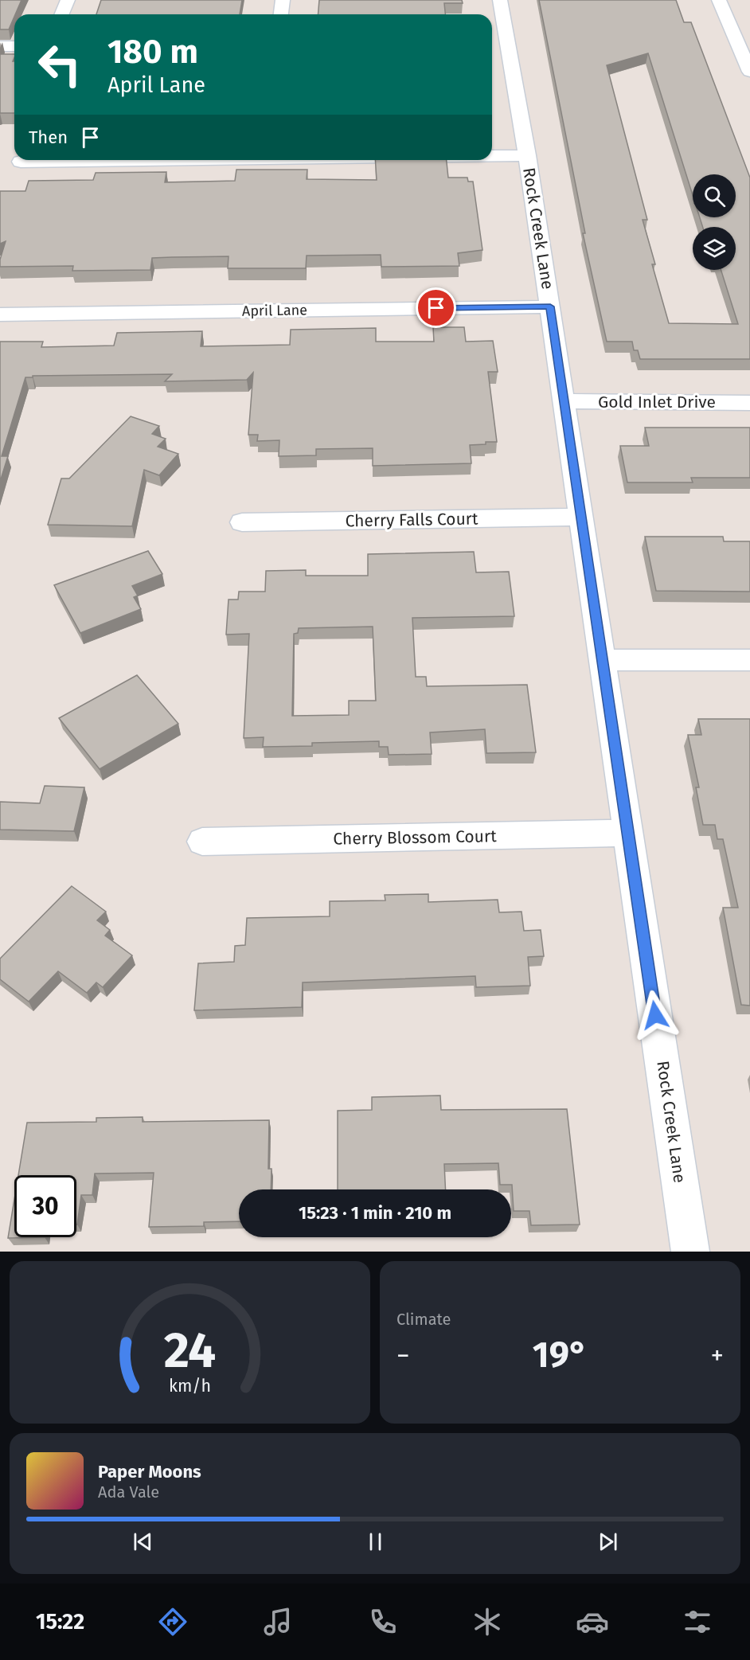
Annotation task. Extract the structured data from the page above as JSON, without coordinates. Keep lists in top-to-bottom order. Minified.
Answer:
{"streets":{"street":["Rock Creek Lane","April Lane","Gold Inlet Drive","Cherry Falls Court","Cherry Blossom Court"]},"crossings":[["Rock Creek Lane","April Lane"],["Rock Creek Lane","Gold Inlet Drive"],["Rock Creek Lane","Cherry Falls Court"],["Rock Creek Lane","Cherry Blossom Court"]],"page":{"turn":["180 m","April Lane"],"then":"Then","limit":"30","trip":"15:23 · 1 min · 210 m","tile":"Climate","heat":["−","19°","+"],"song":["Paper Moons","Ada Vale"],"tabs":"15:22","gauge":["24","km/h"]}}
